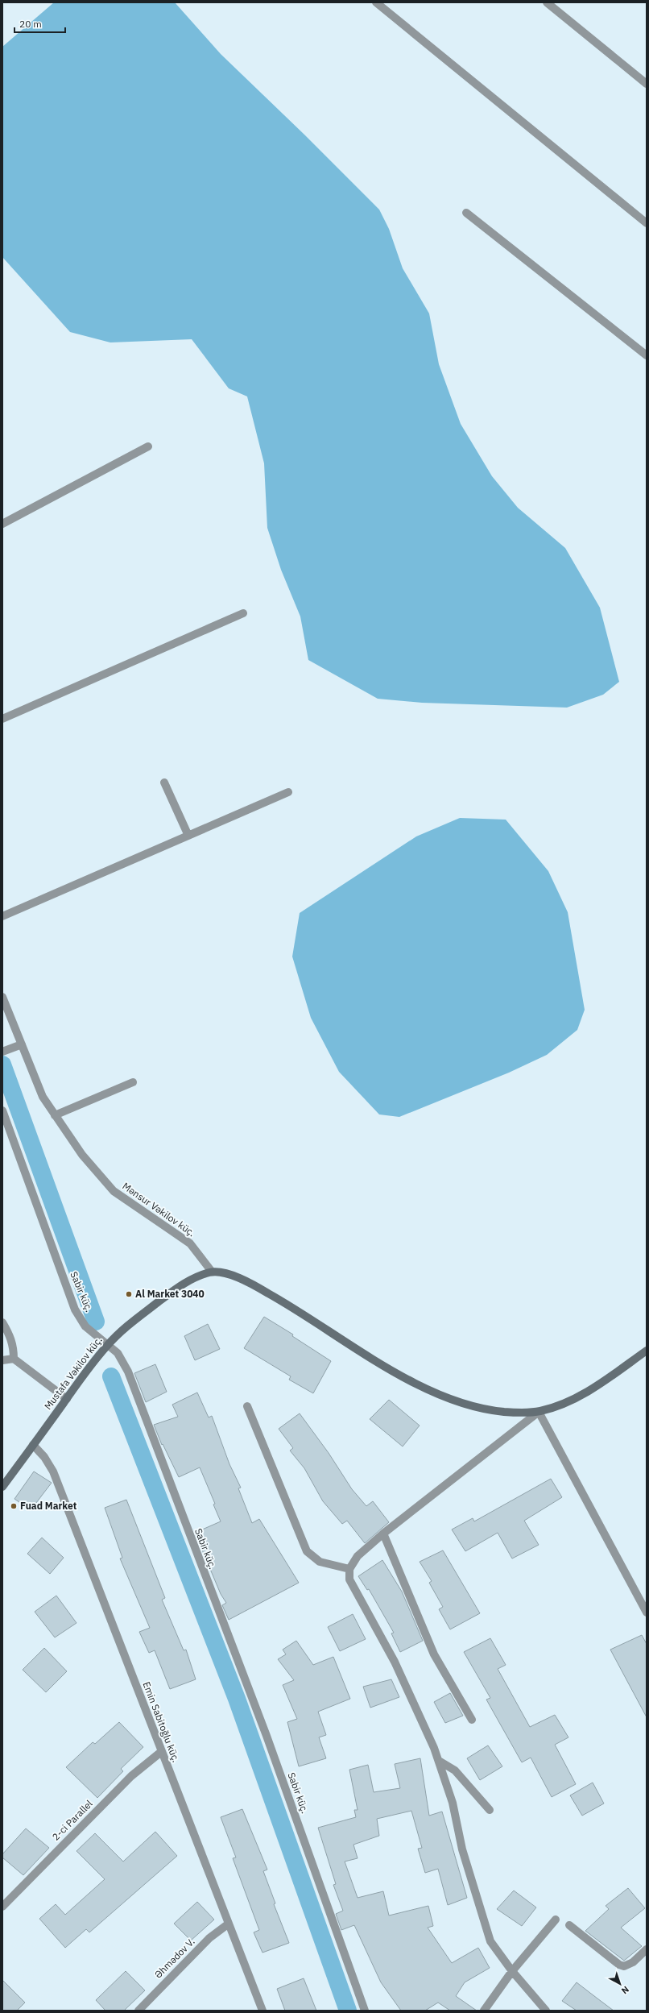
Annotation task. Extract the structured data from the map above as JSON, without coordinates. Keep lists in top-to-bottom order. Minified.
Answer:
{"streets":{"street":["Mənsur Vəkilov küç.","Sabir küç.","Mustafa Vəkilov küç.","Emin Sabitoğlu küç.","2-ci Parallel","Əhmədov V."]},"crossings":[["Mənsur Vəkilov küç.","Mustafa Vəkilov küç."],["Sabir küç.","Mustafa Vəkilov küç."],["Mustafa Vəkilov küç.","Emin Sabitoğlu küç."],["Emin Sabitoğlu küç.","2-ci Parallel"],["Emin Sabitoğlu küç.","Əhmədov V."]],"places":["Al Market 3040","Fuad Market"],"scale_bar":"20 m","north":"bottom right"}
